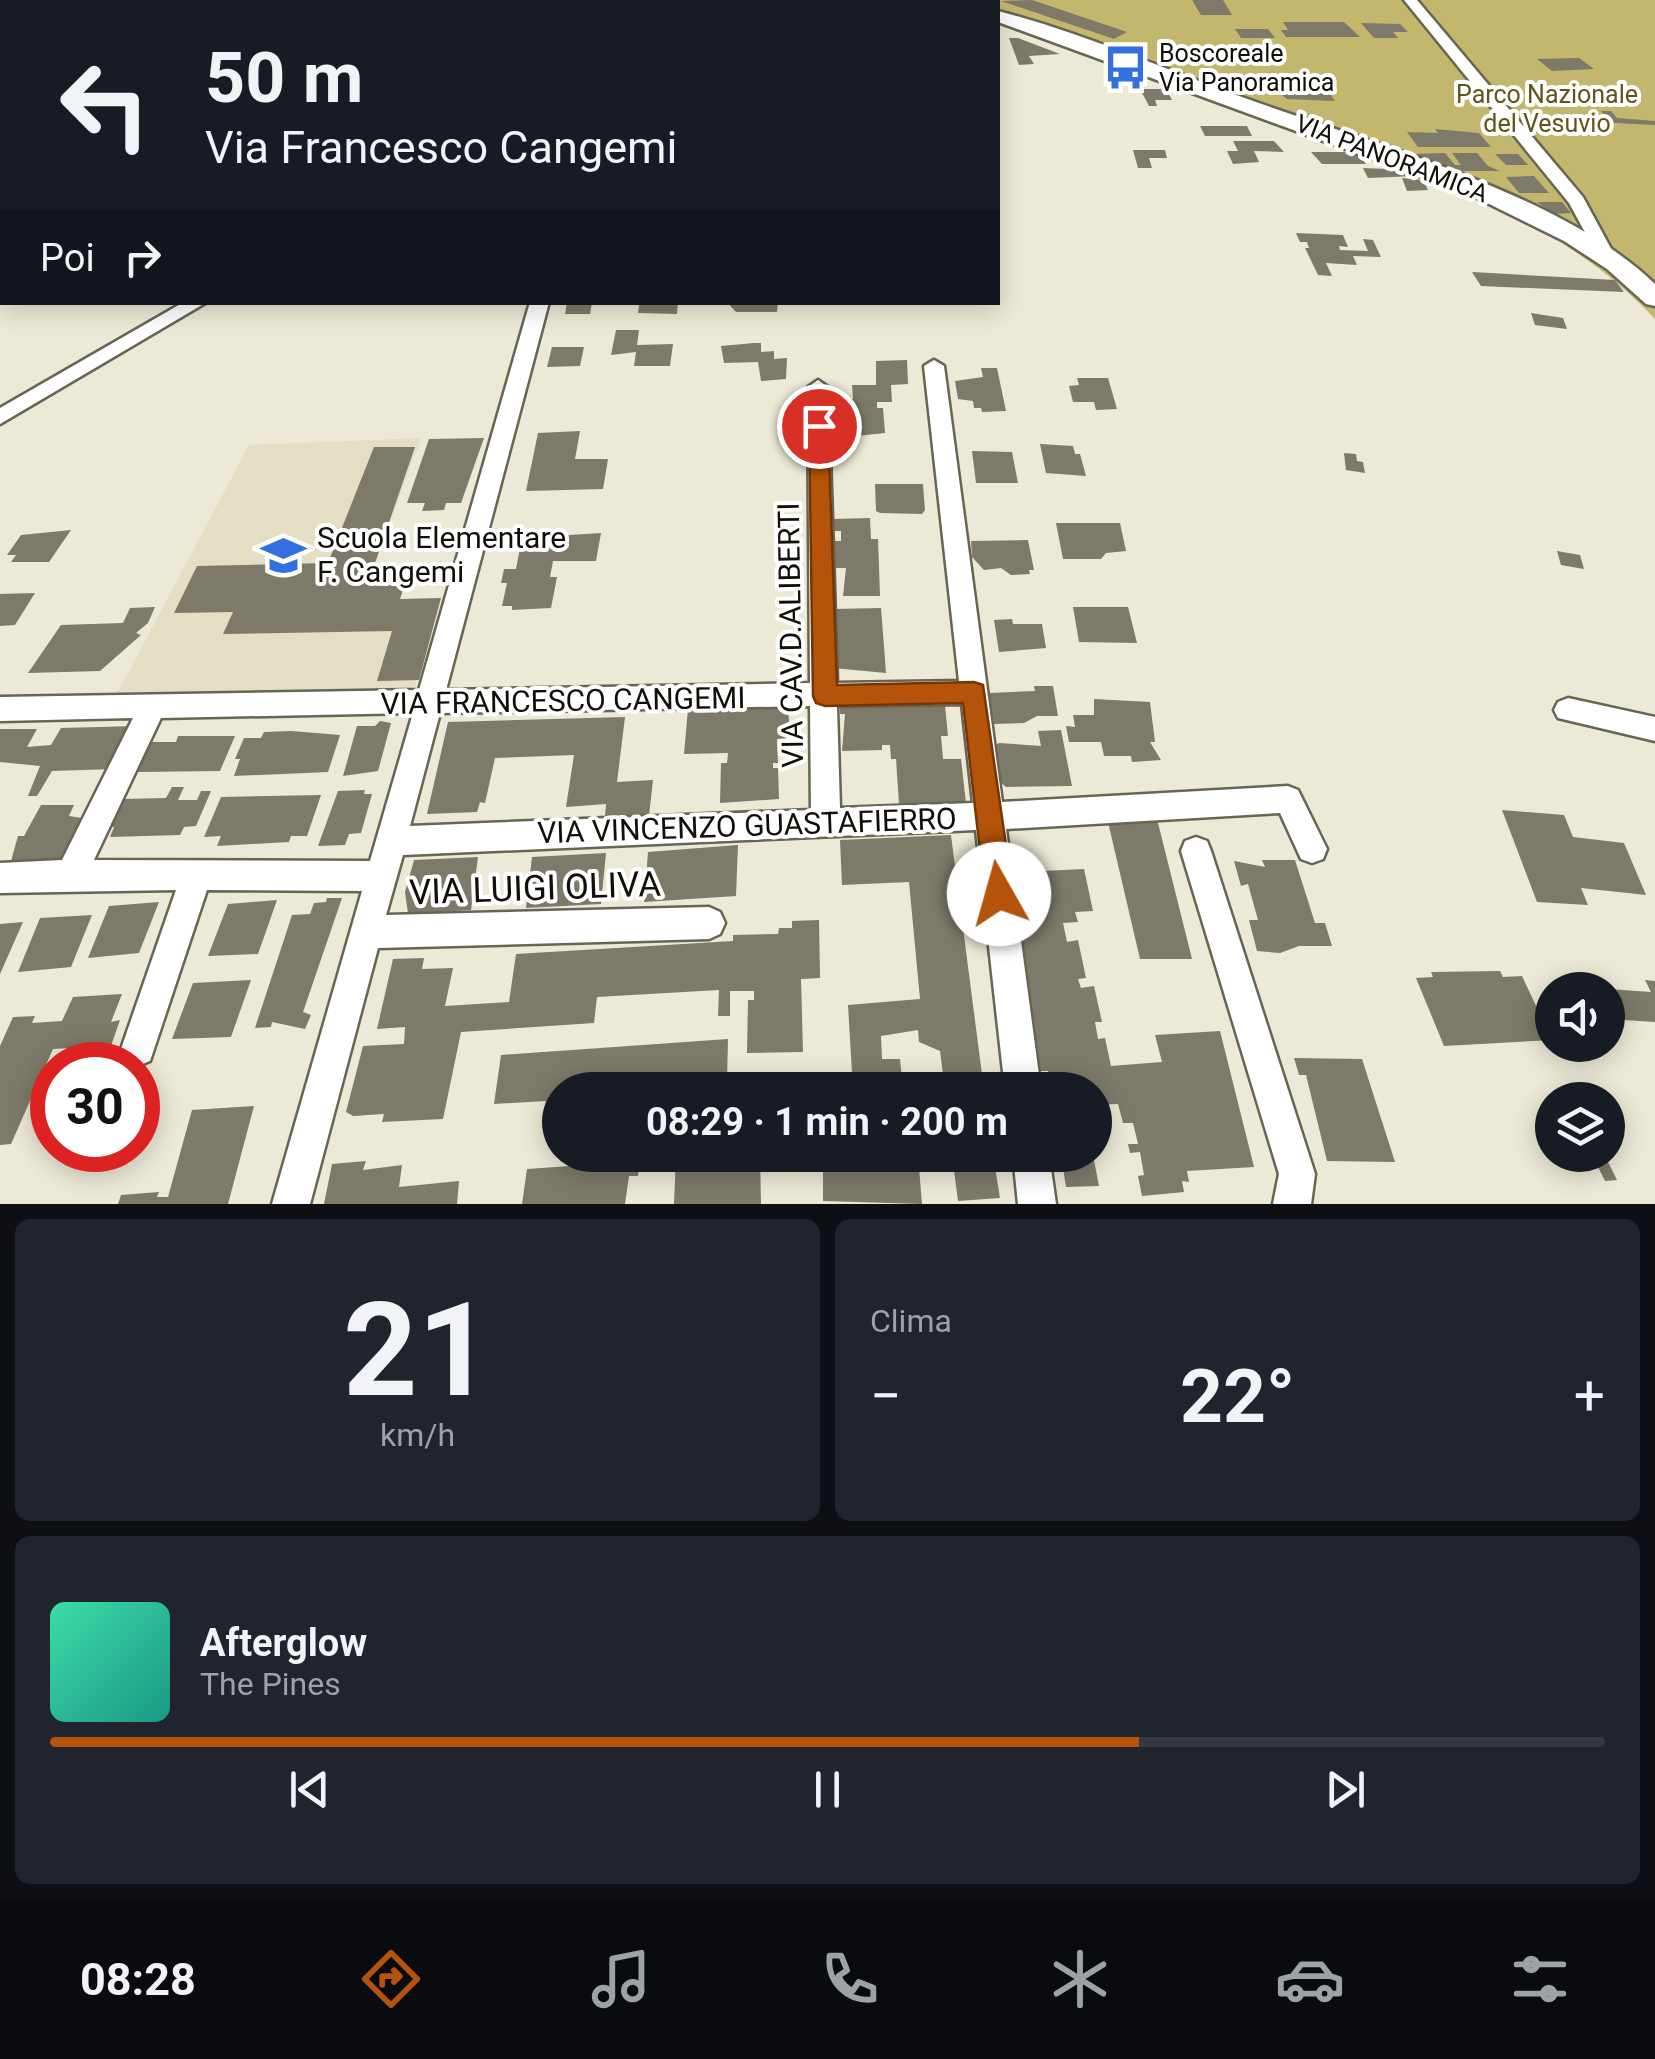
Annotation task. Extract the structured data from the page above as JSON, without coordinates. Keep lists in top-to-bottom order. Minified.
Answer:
{"streets":{"street":["VIA PANORAMICA","VIA CAV.D.ALIBERTI","VIA FRANCESCO CANGEMI","VIA VINCENZO GUASTAFIERRO","VIA LUIGI OLIVA"]},"crossings":[["VIA CAV.D.ALIBERTI","VIA FRANCESCO CANGEMI"],["VIA CAV.D.ALIBERTI","VIA VINCENZO GUASTAFIERRO"],["VIA FRANCESCO CANGEMI","VIA LUIGI OLIVA"],["VIA VINCENZO GUASTAFIERRO","VIA LUIGI OLIVA"]],"parks":["Parco Nazionale del Vesuvio"],"places":{"bus stop":["Boscoreale Via Panoramica"],"school or university":["Scuola Elementare F. Cangemi"]},"page":{"turn":["50 m","Via Francesco Cangemi"],"then":"Poi","limit":"30","trip":"08:29 · 1 min · 200 m","tile":[["21","km/h"],"Clima"],"heat":["−","22°","+"],"song":["Afterglow","The Pines"],"tabs":"08:28"}}
